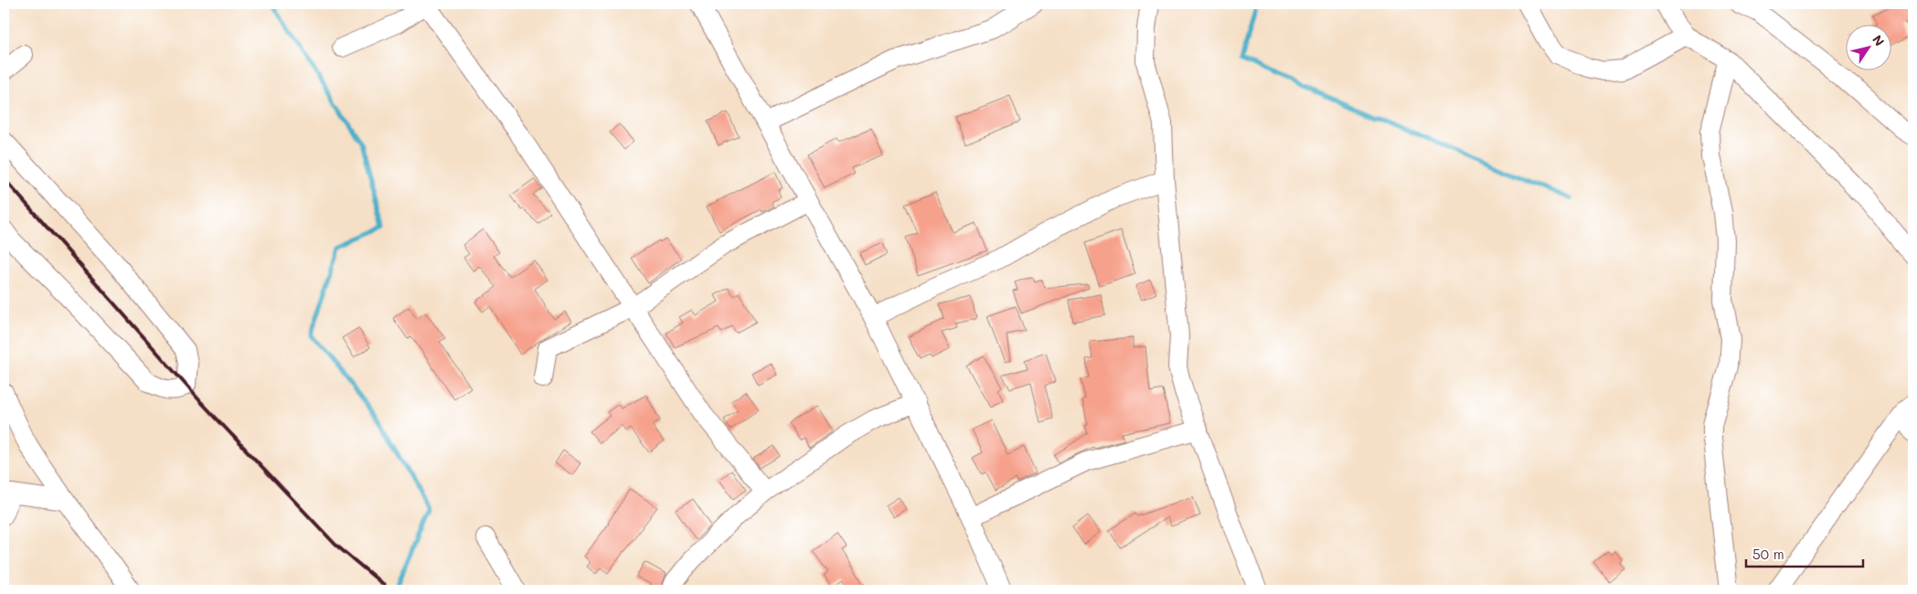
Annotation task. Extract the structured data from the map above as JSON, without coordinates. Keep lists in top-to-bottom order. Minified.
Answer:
{"scale_bar":"50 m","north":"top right"}
